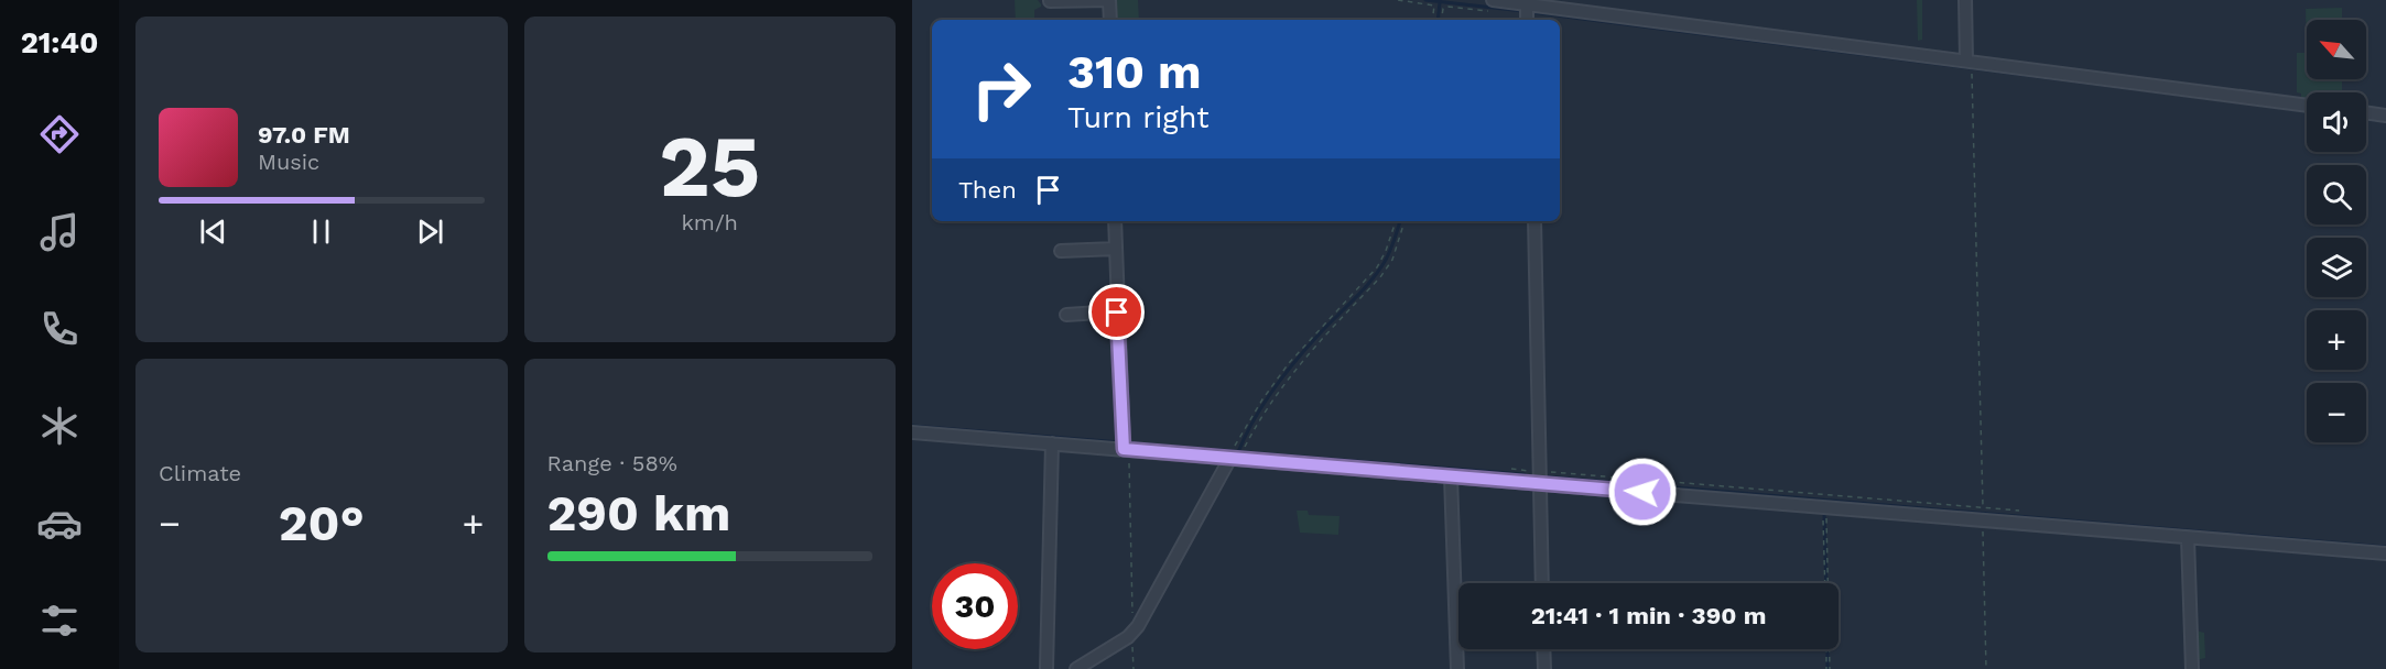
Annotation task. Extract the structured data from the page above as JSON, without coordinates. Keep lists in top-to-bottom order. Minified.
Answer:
{"north":"top left","page":{"tabs":"21:40","tile":[["25","km/h"],"Climate",["Range · 58%","290 km"]],"map_buttons":["+","−"],"turn":["310 m","Turn right"],"song":["97.0 FM","Music"],"then":"Then","heat":["−","20°","+"],"limit":"30","trip":"21:41 · 1 min · 390 m"}}
